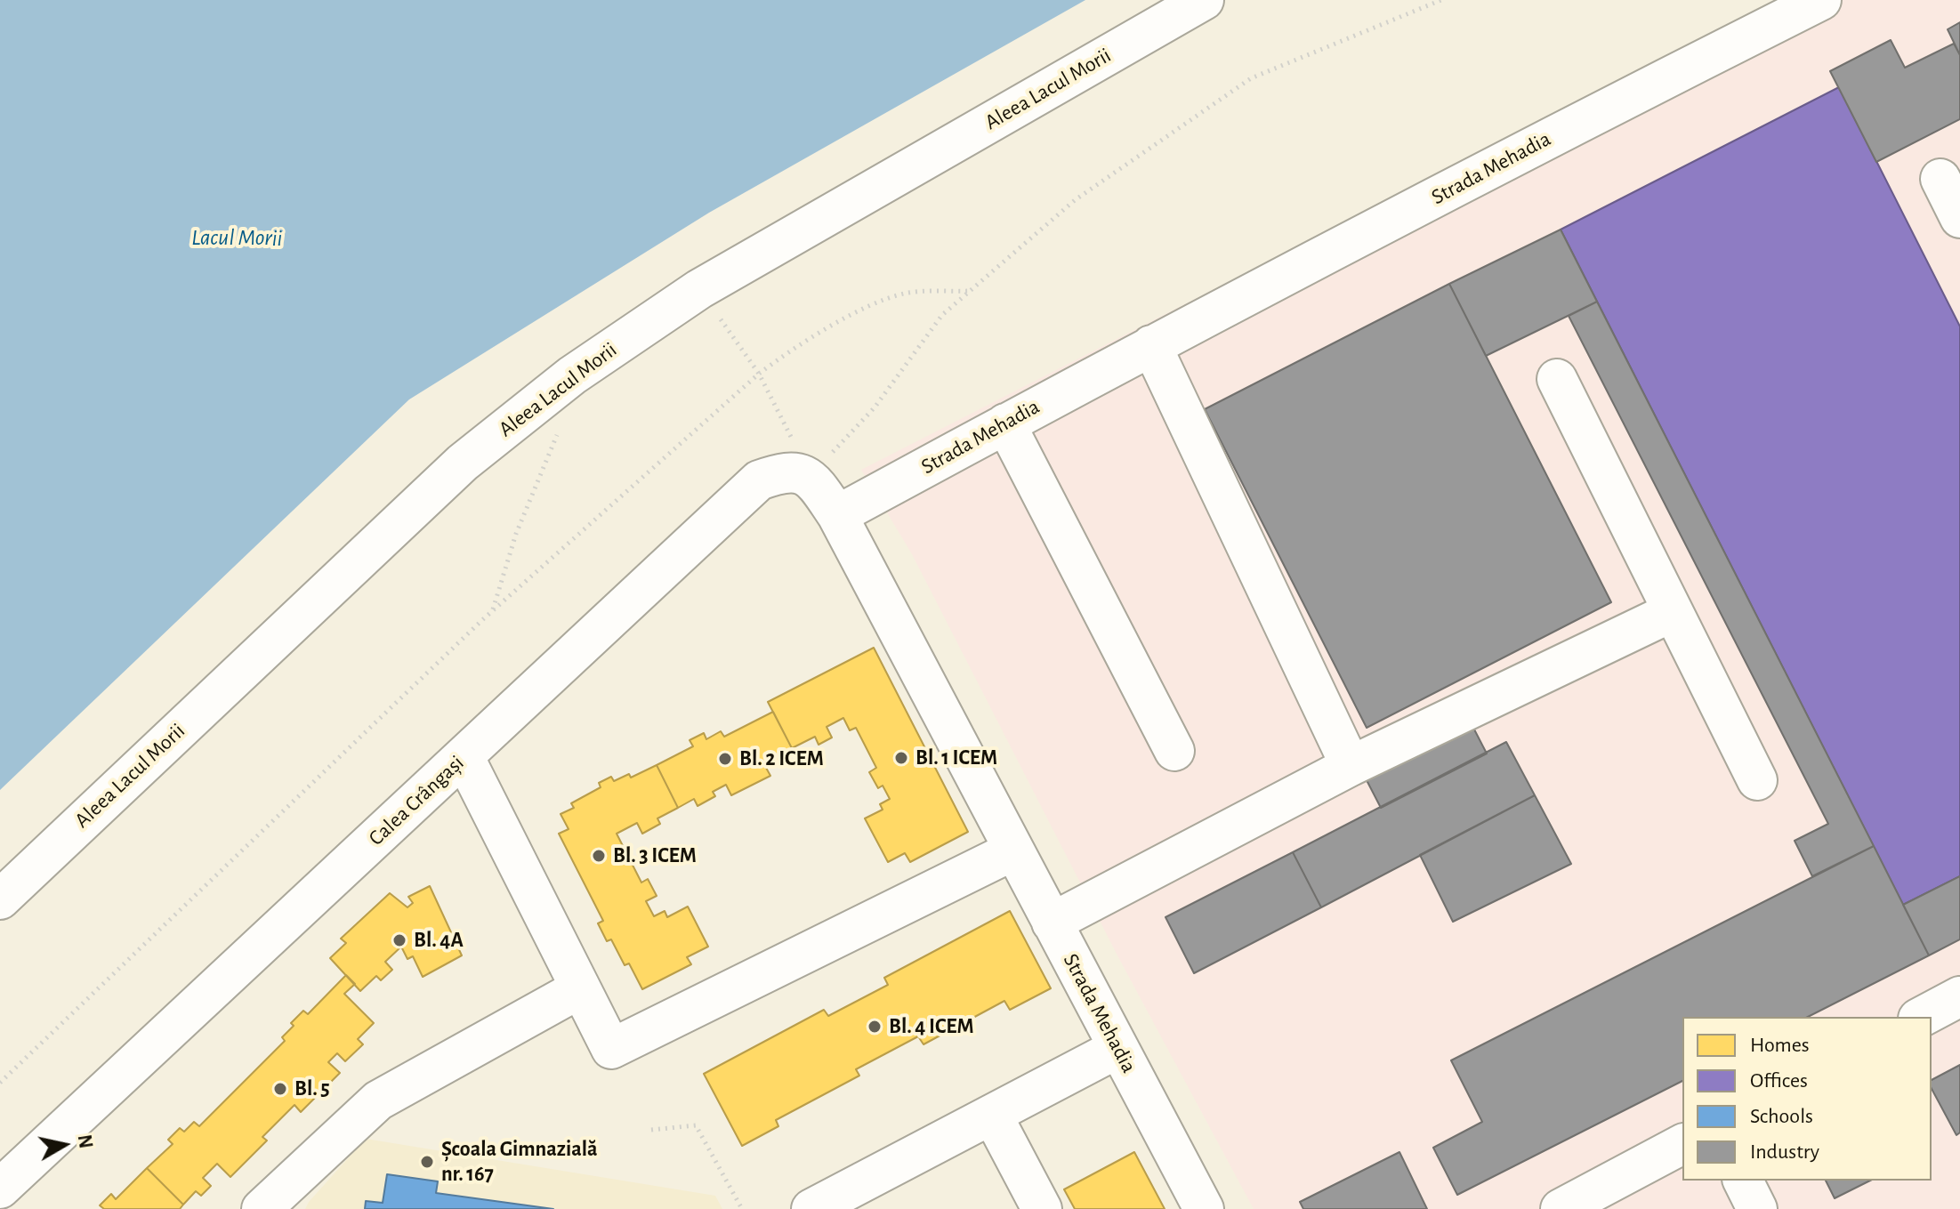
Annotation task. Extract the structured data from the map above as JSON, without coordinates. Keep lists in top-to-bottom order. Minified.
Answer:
{"streets":{"street":["Aleea Lacul Morii","Strada Mehadia","Calea Crângași"]},"crossings":[["Strada Mehadia","Calea Crângași"]],"water":["Lacul Morii"],"places":["Bl. 1 ICEM","Bl. 2 ICEM","Bl. 3 ICEM","Bl. 4A","Bl. 4 ICEM","Bl. 5","Școala Gimnazială nr. 167"],"legend":["Homes","Offices","Schools","Industry"],"north":"right"}
